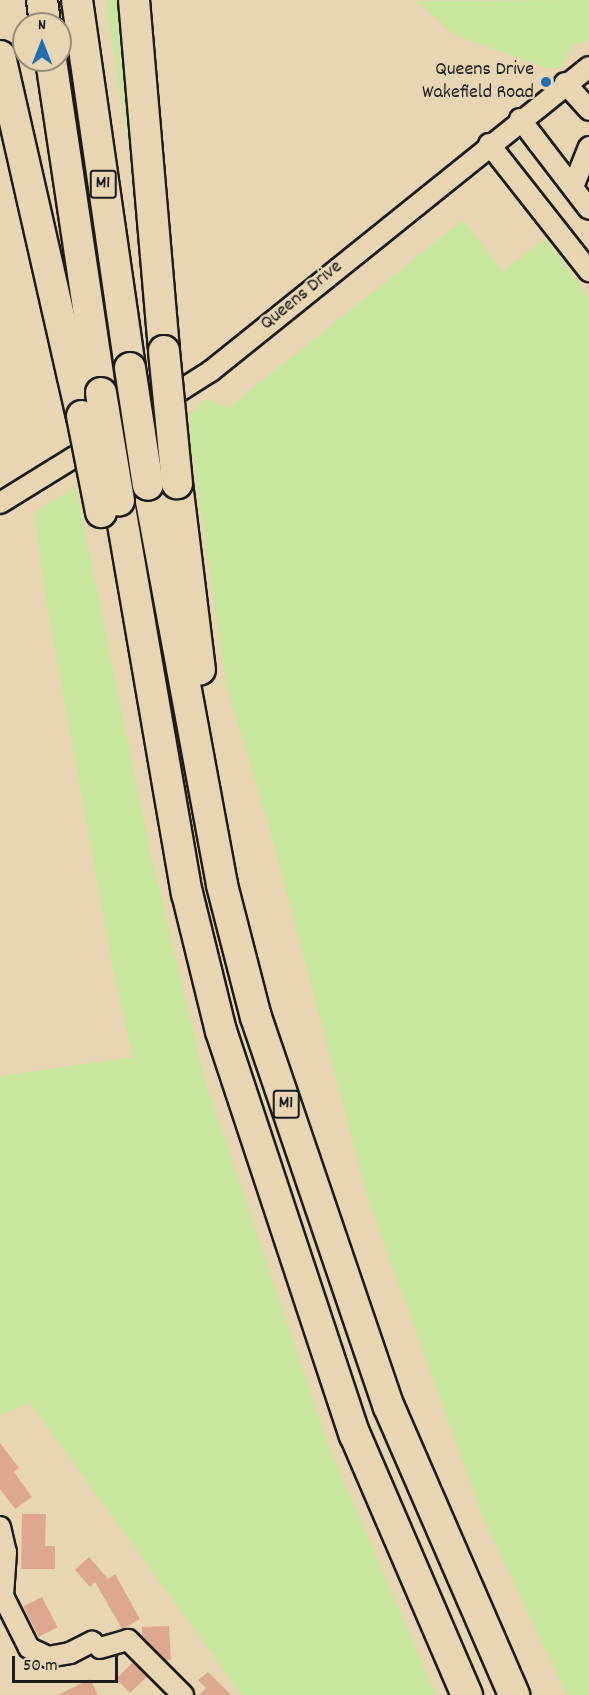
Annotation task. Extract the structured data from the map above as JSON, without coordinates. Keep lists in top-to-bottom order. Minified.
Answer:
{"streets":{"highway":["M1"],"street":["Queens Drive"]},"places":["Queens Drive Wakefield Road"],"scale_bar":"50 m","north":"top"}
